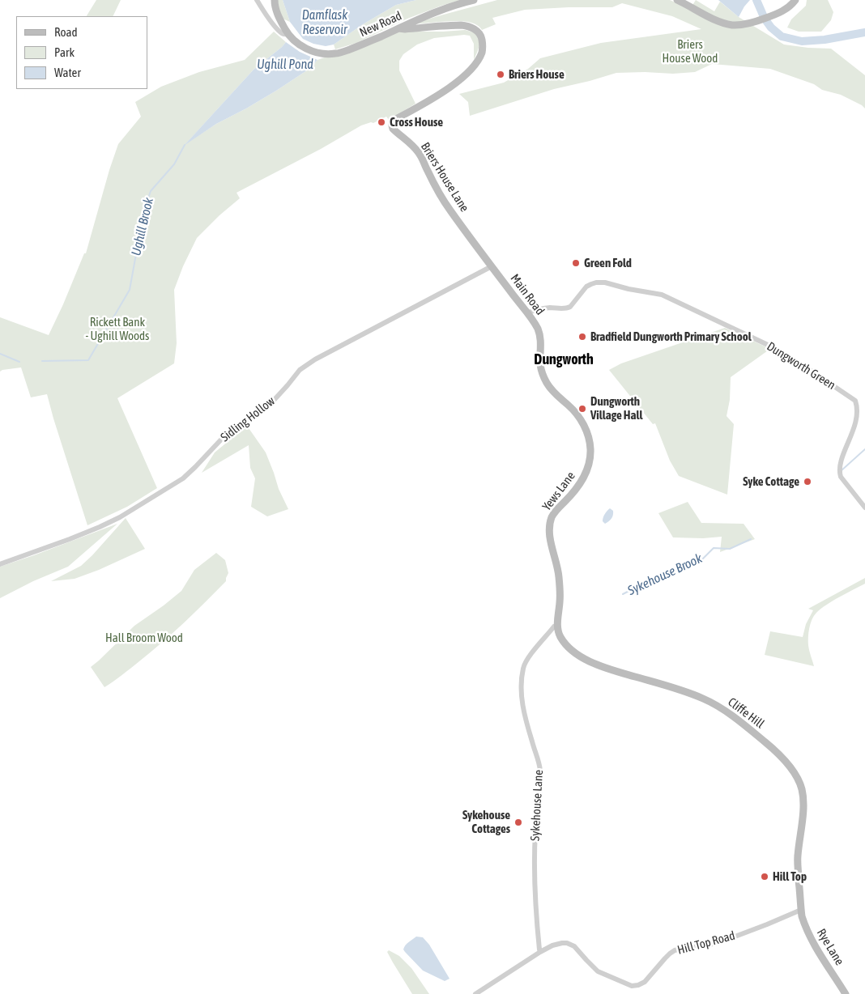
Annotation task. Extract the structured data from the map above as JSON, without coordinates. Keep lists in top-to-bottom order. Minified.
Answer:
{"streets":{"main road":["New Road","Briers House Lane","Main Road","Yews Lane","Cliffe Hill","Rye Lane"],"street":["Dungworth Green","Sidling Hollow","Sykehouse Lane","Hill Top Road"]},"crossings":[["New Road","Briers House Lane"],["Briers House Lane","Main Road"],["Briers House Lane","Sidling Hollow"],["Main Road","Dungworth Green"],["Main Road","Sidling Hollow"],["Main Road","Yews Lane"],["Yews Lane","Cliffe Hill"],["Yews Lane","Sykehouse Lane"],["Cliffe Hill","Sykehouse Lane"],["Cliffe Hill","Hill Top Road"],["Cliffe Hill","Rye Lane"],["Sykehouse Lane","Hill Top Road"],["Hill Top Road","Rye Lane"]],"districts":["Dungworth"],"water":["Damflask Reservoir","Ughill Pond","Ughill Brook","Sykehouse Brook"],"parks":["Briers House Wood","Rickett Bank - Ughill Woods","Hall Broom Wood"],"places":["Briers House","Cross House","Green Fold","Bradfield Dungworth Primary School","Dungworth Village Hall","Syke Cottage","Sykehouse Cottages","Hill Top"],"legend":["Road","Park","Water"]}
